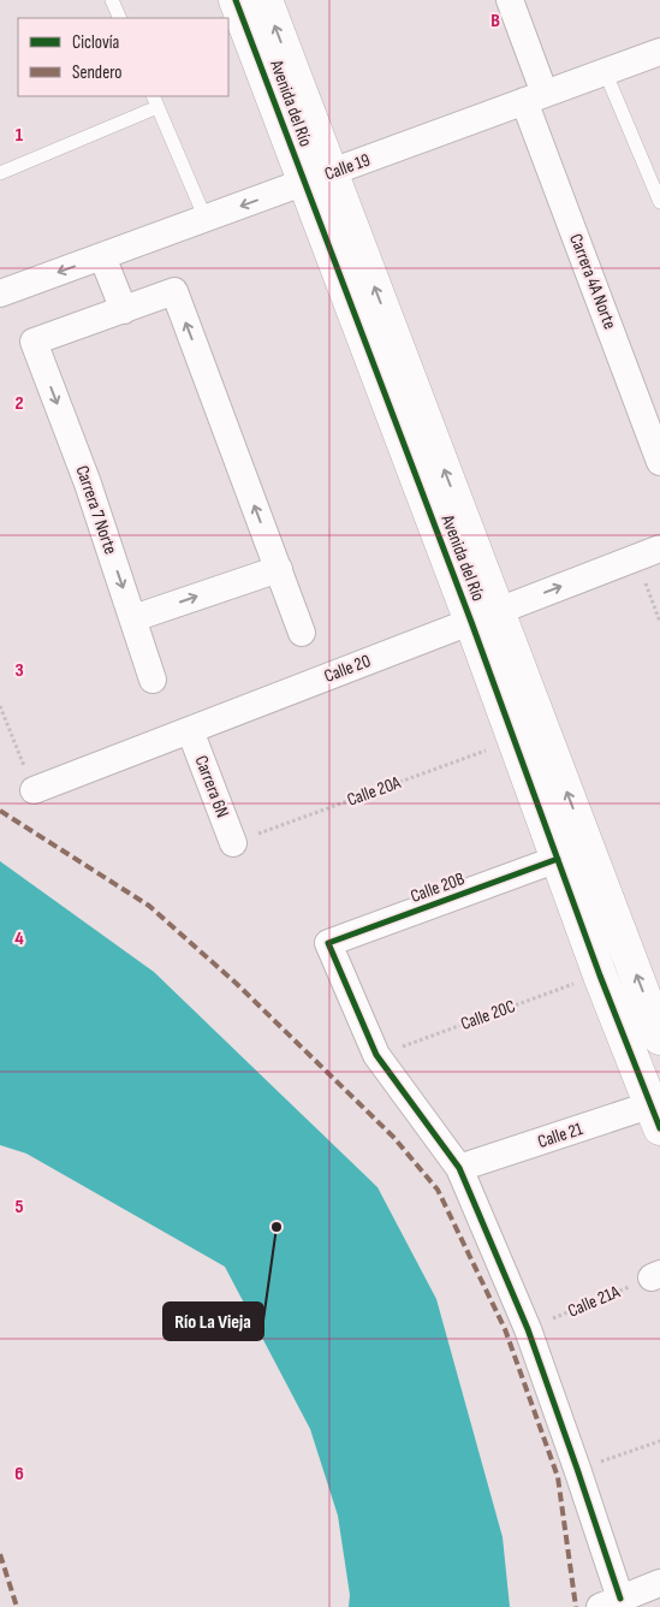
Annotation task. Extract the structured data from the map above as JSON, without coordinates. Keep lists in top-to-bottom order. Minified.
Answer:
{"streets":{"street":["Avenida del Río","Calle 19","Carrera 4A Norte","Carrera 7 Norte","Calle 20","Carrera 6N","Calle 20B","Calle 21"],"path":["Calle 20A","Calle 20C","Calle 21A"]},"crossings":[["Avenida del Río","Calle 19"],["Avenida del Río","Calle 20"],["Avenida del Río","Calle 20A"],["Avenida del Río","Calle 20B"],["Avenida del Río","Calle 20C"],["Avenida del Río","Calle 21"],["Calle 19","Carrera 4A Norte"],["Calle 20","Carrera 6N"],["Carrera 6N","Calle 20A"],["Calle 20B","Calle 20C"]],"places":["Río La Vieja"],"legend":["Ciclovía","Sendero"],"grid":{"columns":["B"],"rows":["1","2","3","4","5","6"]}}
